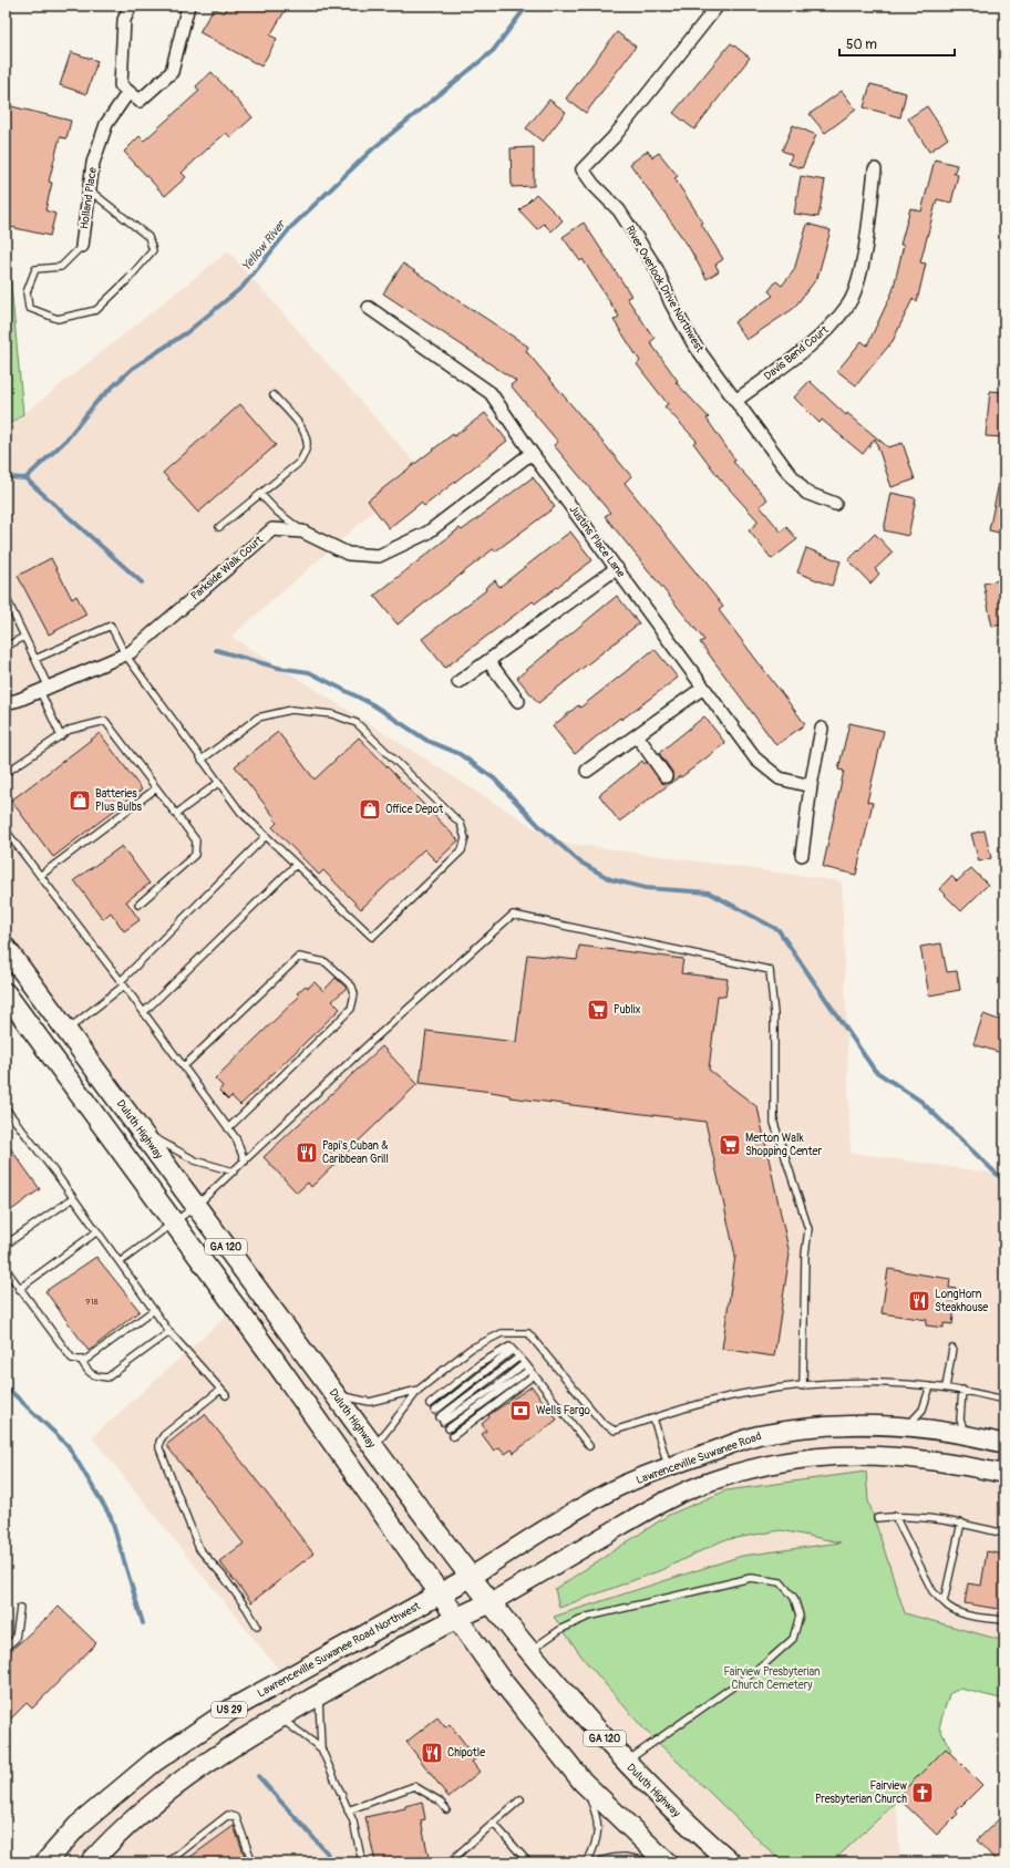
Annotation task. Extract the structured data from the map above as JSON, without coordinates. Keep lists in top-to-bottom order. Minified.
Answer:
{"streets":{"main road":["Duluth Highway","GA 120","Lawrenceville Suwanee Road","Lawrenceville Suwanee Road Northwest","US 29"],"street":["Holland Place","River Overlook Drive Northwest","Davis Bend Court","Justins Place Lane","Parkside Walk Court"]},"crossings":[["River Overlook Drive Northwest","Davis Bend Court"],["Justins Place Lane","Parkside Walk Court"],["Duluth Highway","Lawrenceville Suwanee Road"],["Duluth Highway","Lawrenceville Suwanee Road Northwest"],["GA 120","Lawrenceville Suwanee Road Northwest"],["Lawrenceville Suwanee Road","Lawrenceville Suwanee Road Northwest"]],"water":["Yellow River"],"parks":["Fairview Presbyterian Church Cemetery"],"places":{"shop":["Batteries Plus Bulbs","Office Depot"],"supermarket":["Publix","Merton Walk Shopping Center"],"restaurant":["Papi's Cuban & Caribbean Grill","LongHorn Steakhouse","Chipotle"],"bank":["Wells Fargo"],"church":["Fairview Presbyterian Church"]},"house_numbers":["918"],"scale_bar":"50 m"}
